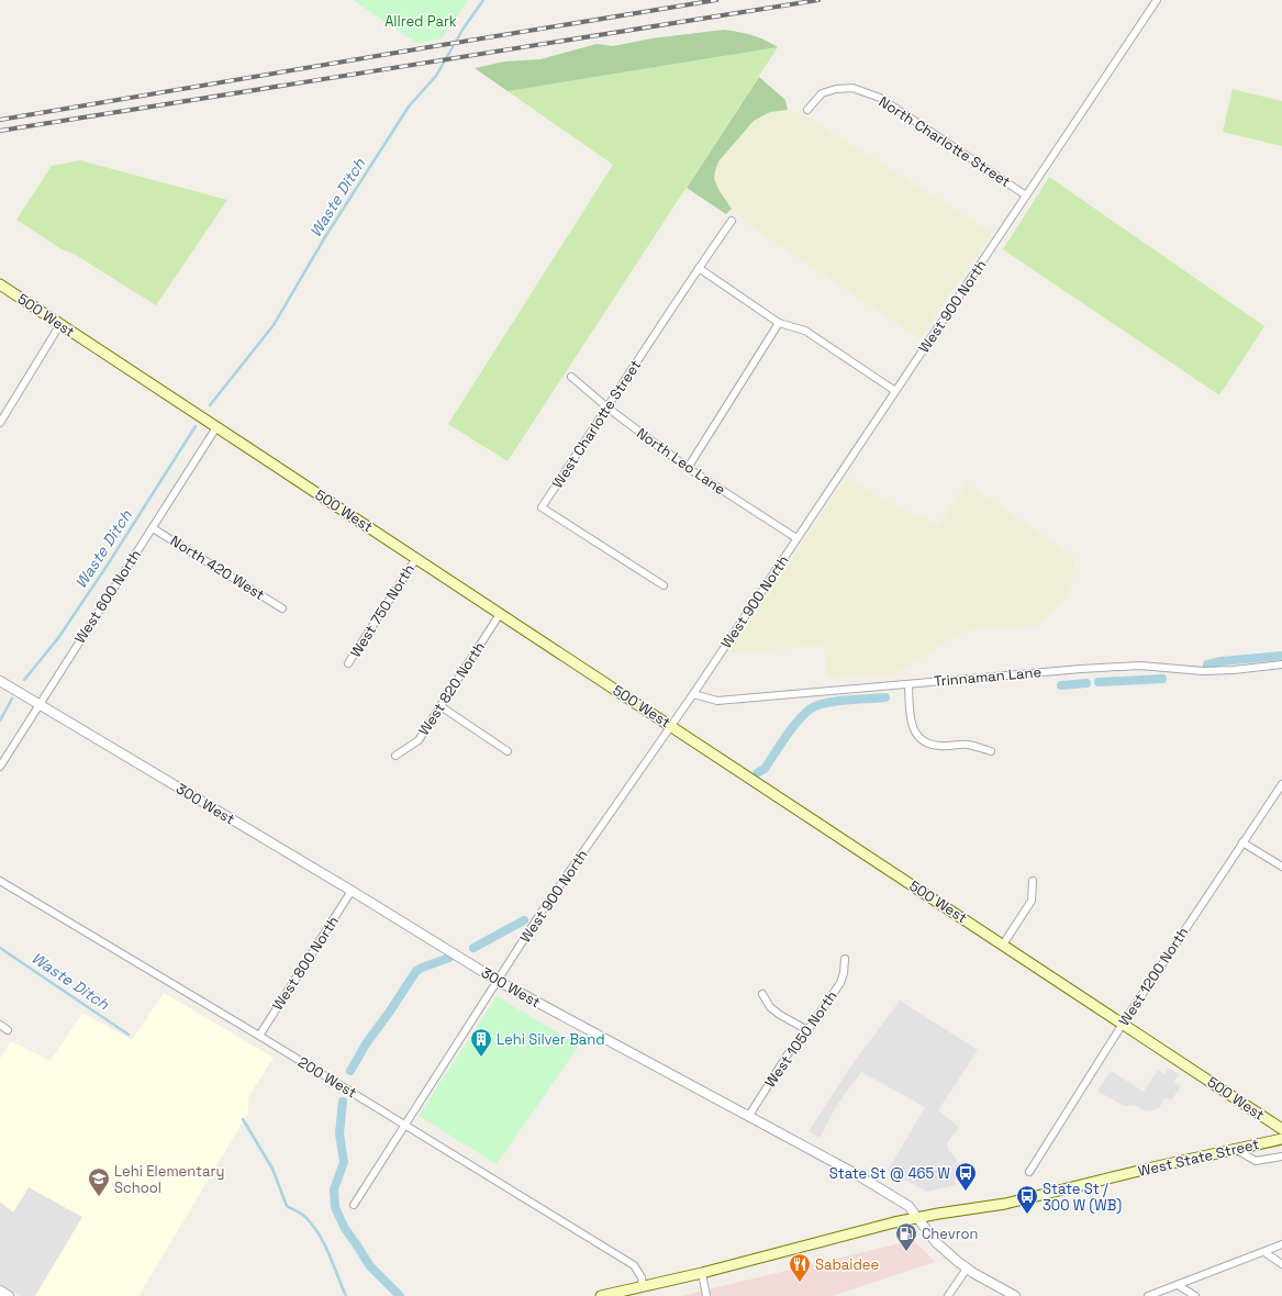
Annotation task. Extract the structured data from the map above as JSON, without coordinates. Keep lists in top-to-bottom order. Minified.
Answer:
{"streets":{"main road":["500 West","West State Street"],"street":["North Charlotte Street","West 900 North","West Charlotte Street","North Leo Lane","North 420 West","West 600 North","West 750 North","Trinnaman Lane","West 820 North","300 West","West 800 North","West 1200 North","West 1050 North","200 West"]},"crossings":[["North Charlotte Street","West 900 North"],["West 900 North","500 West"],["West 900 North","North Leo Lane"],["West 900 North","Trinnaman Lane"],["West 900 North","300 West"],["West 900 North","200 West"],["500 West","West 600 North"],["500 West","West 750 North"],["500 West","West 820 North"],["500 West","West 1200 North"],["West Charlotte Street","North Leo Lane"],["North 420 West","West 600 North"],["West 600 North","300 West"],["300 West","West 800 North"],["300 West","West 1050 North"],["300 West","West State Street"],["West 800 North","200 West"],["200 West","West State Street"]],"water":["Waste Ditch"],"parks":["Allred Park"],"places":{"building":["Lehi Silver Band"],"bus stop":["State St @ 465 W","State St / 300 W (WB)"],"school or university":["Lehi Elementary School"],"fuel station":["Chevron"],"restaurant":["Sabaidee"]}}
